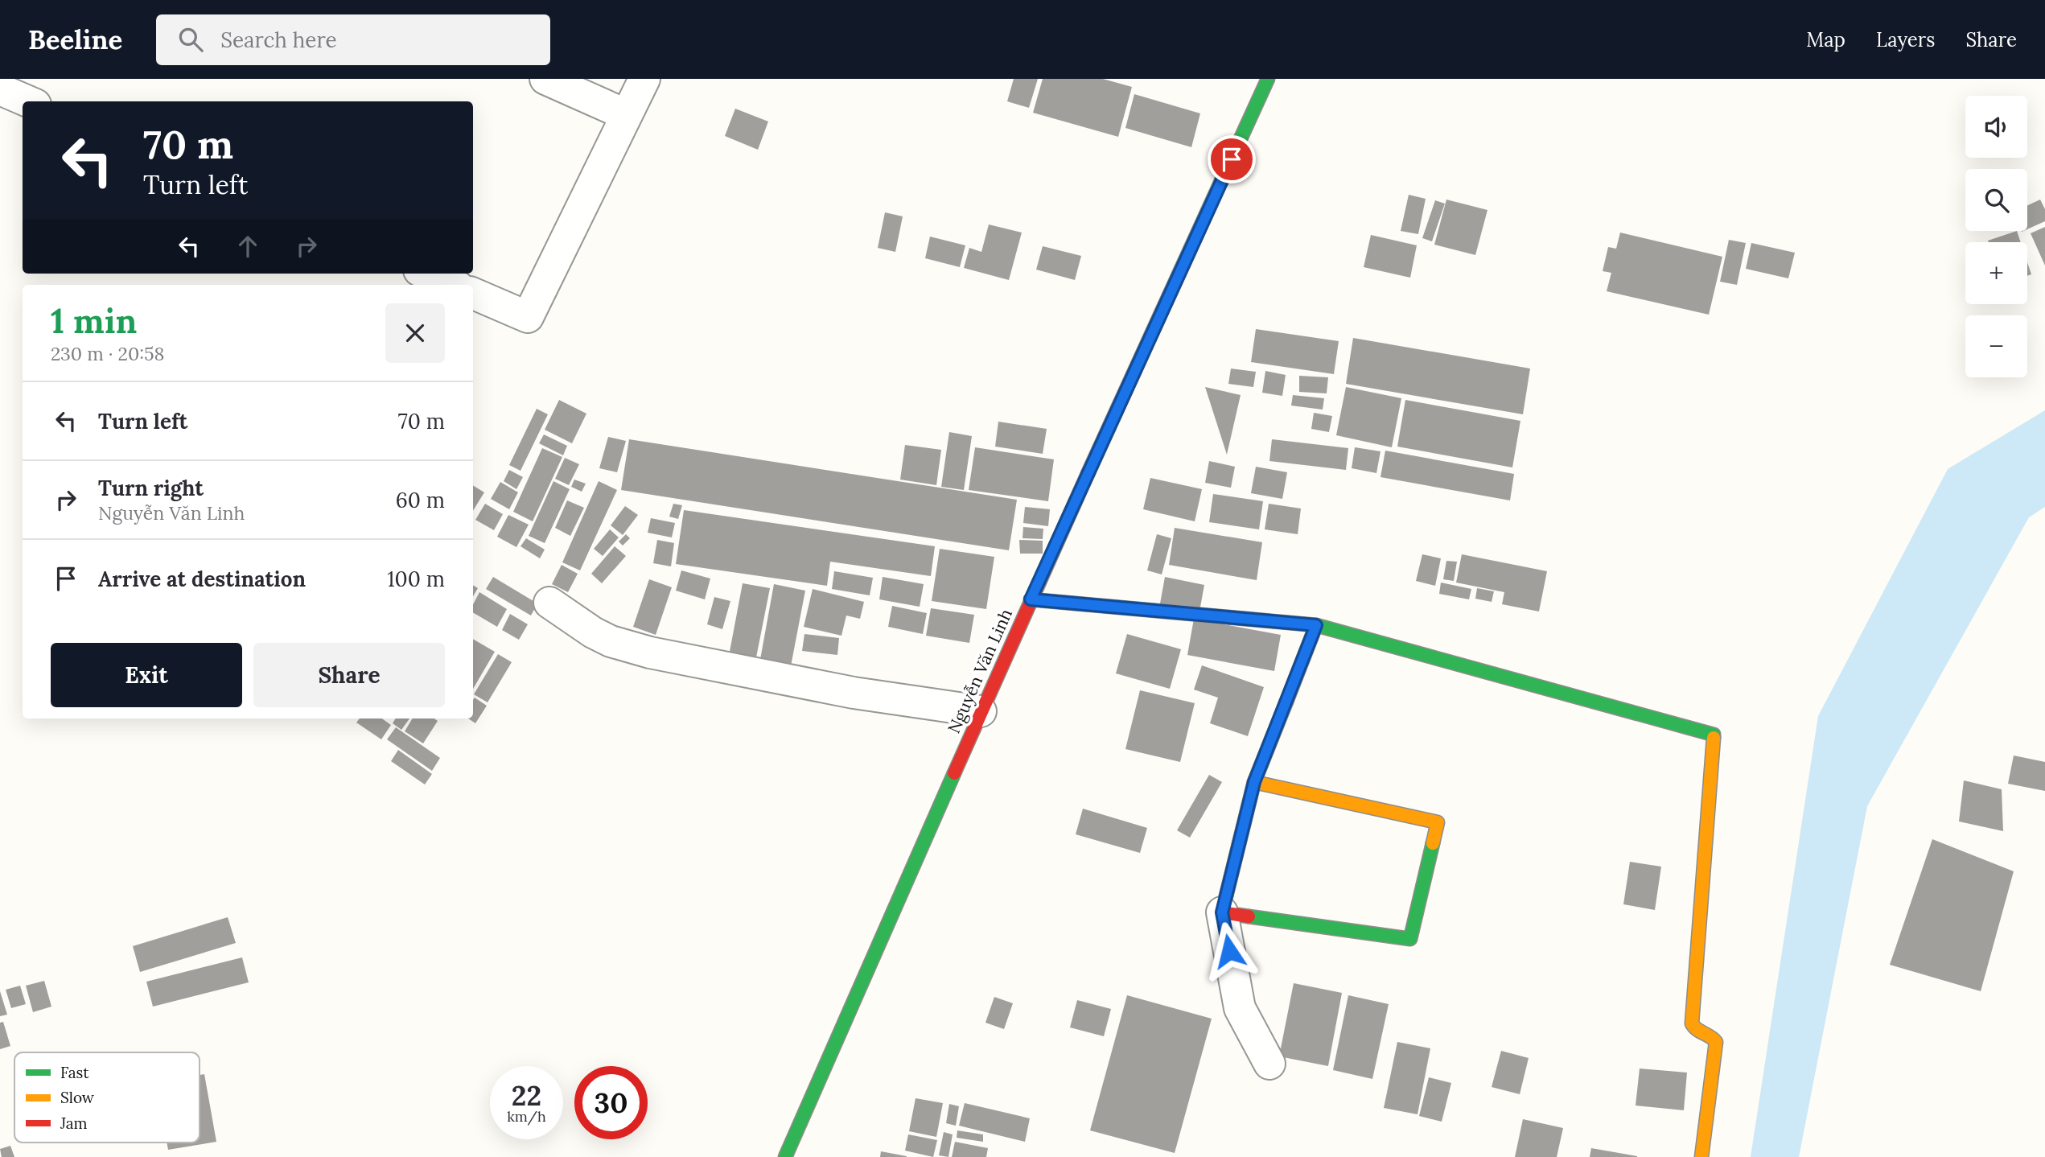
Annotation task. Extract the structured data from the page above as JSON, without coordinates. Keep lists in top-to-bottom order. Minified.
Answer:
{"streets":{"main road":["Nguyễn Văn Linh"]},"legend":["Fast","Slow","Jam"],"page":{"header":"Beeline","search":"Search here","nav":["Map","Layers","Share"],"map_buttons":["+","−"],"turn":["70 m","Turn left"],"heading":["1 min","230 m · 20:58"],"list":[{"name":"Turn left","value":"70 m"},{"name":"Turn right","note":"Nguyễn Văn Linh","value":"60 m"},{"name":"Arrive at destination","value":"100 m"}],"buttons":["Exit","Share"],"speed":"22 km/h","limit":"30"}}
